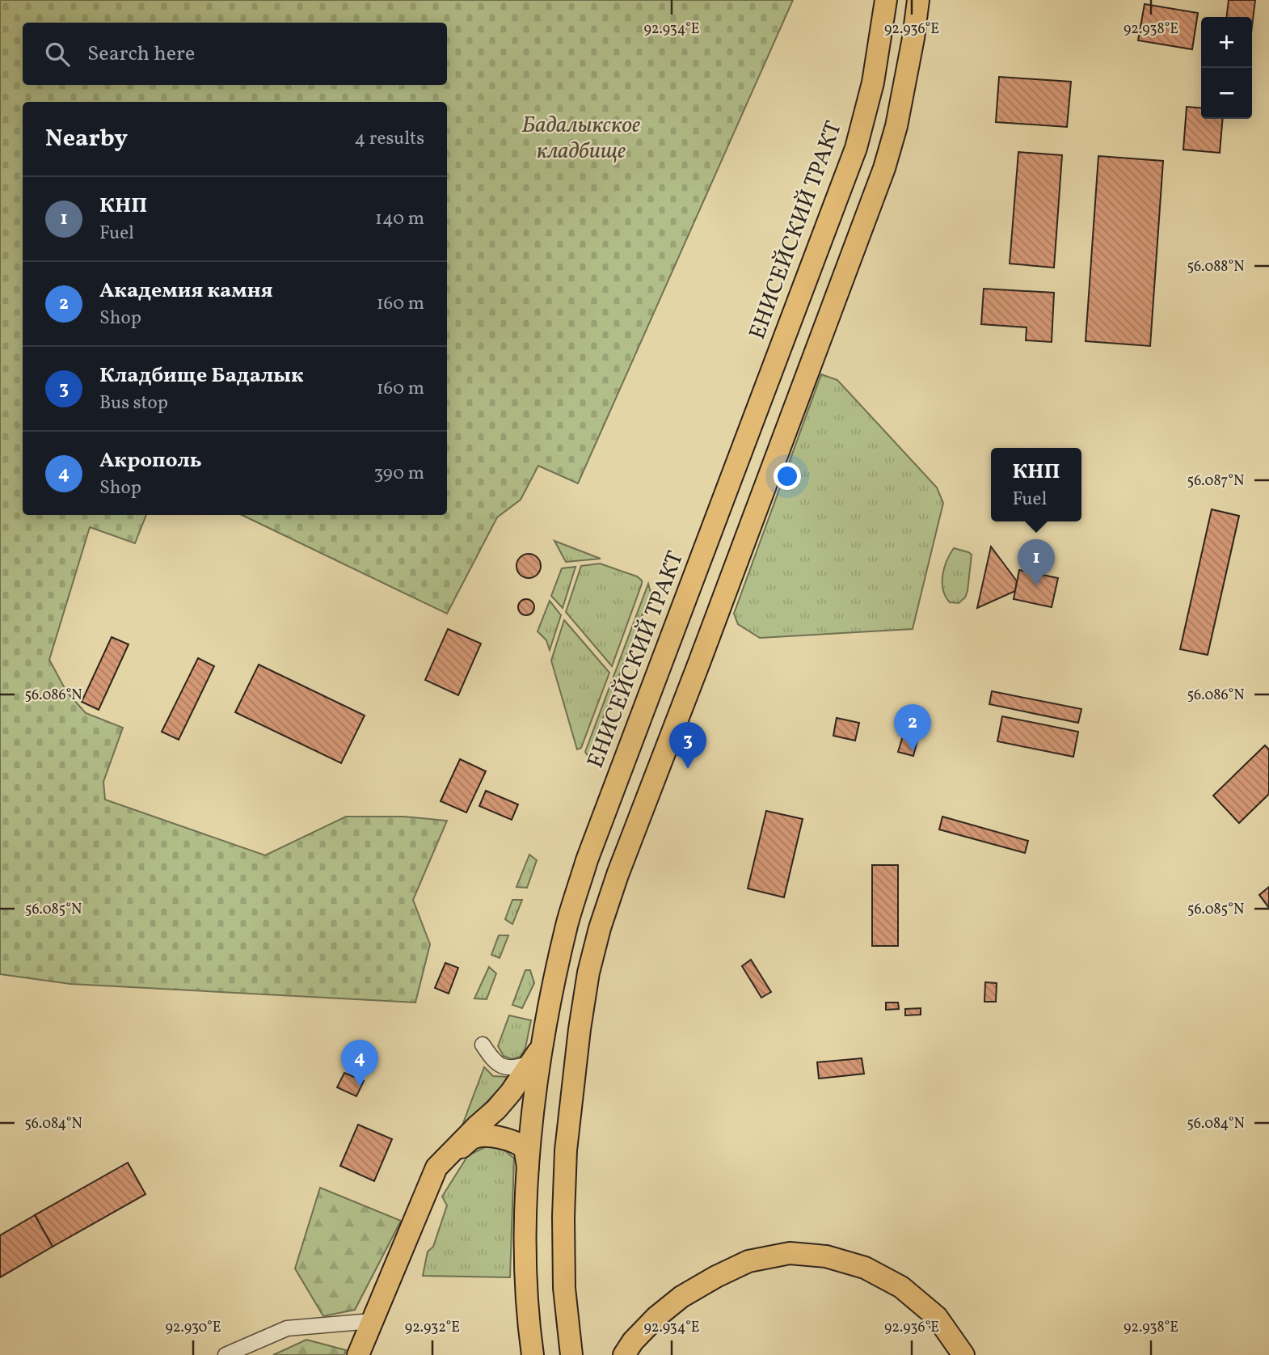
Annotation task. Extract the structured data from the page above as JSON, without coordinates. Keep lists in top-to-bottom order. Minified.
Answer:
{"streets":{"main road":["ЕНИСЕЙСКИЙ ТРАКТ"]},"parks":["Бадалыкское кладбище"],"page":{"map_buttons":["+","−"],"search":"Search here","heading":["Nearby","4 results"],"list":[{"mark":"1","name":"КНП","note":"Fuel","value":"140 m"},{"mark":"2","name":"Академия камня","note":"Shop","value":"160 m"},{"mark":"3","name":"Кладбище Бадалык","note":"Bus stop","value":"160 m"},{"mark":"4","name":"Акрополь","note":"Shop","value":"390 m"}],"popup":["КНП","Fuel"],"pins":["1","2","3","4"]},"coordinates":["92.934°E","92.936°E","92.938°E","56.088°N","56.087°N","56.086°N","56.085°N","56.084°N","92.930°E","92.932°E"]}
